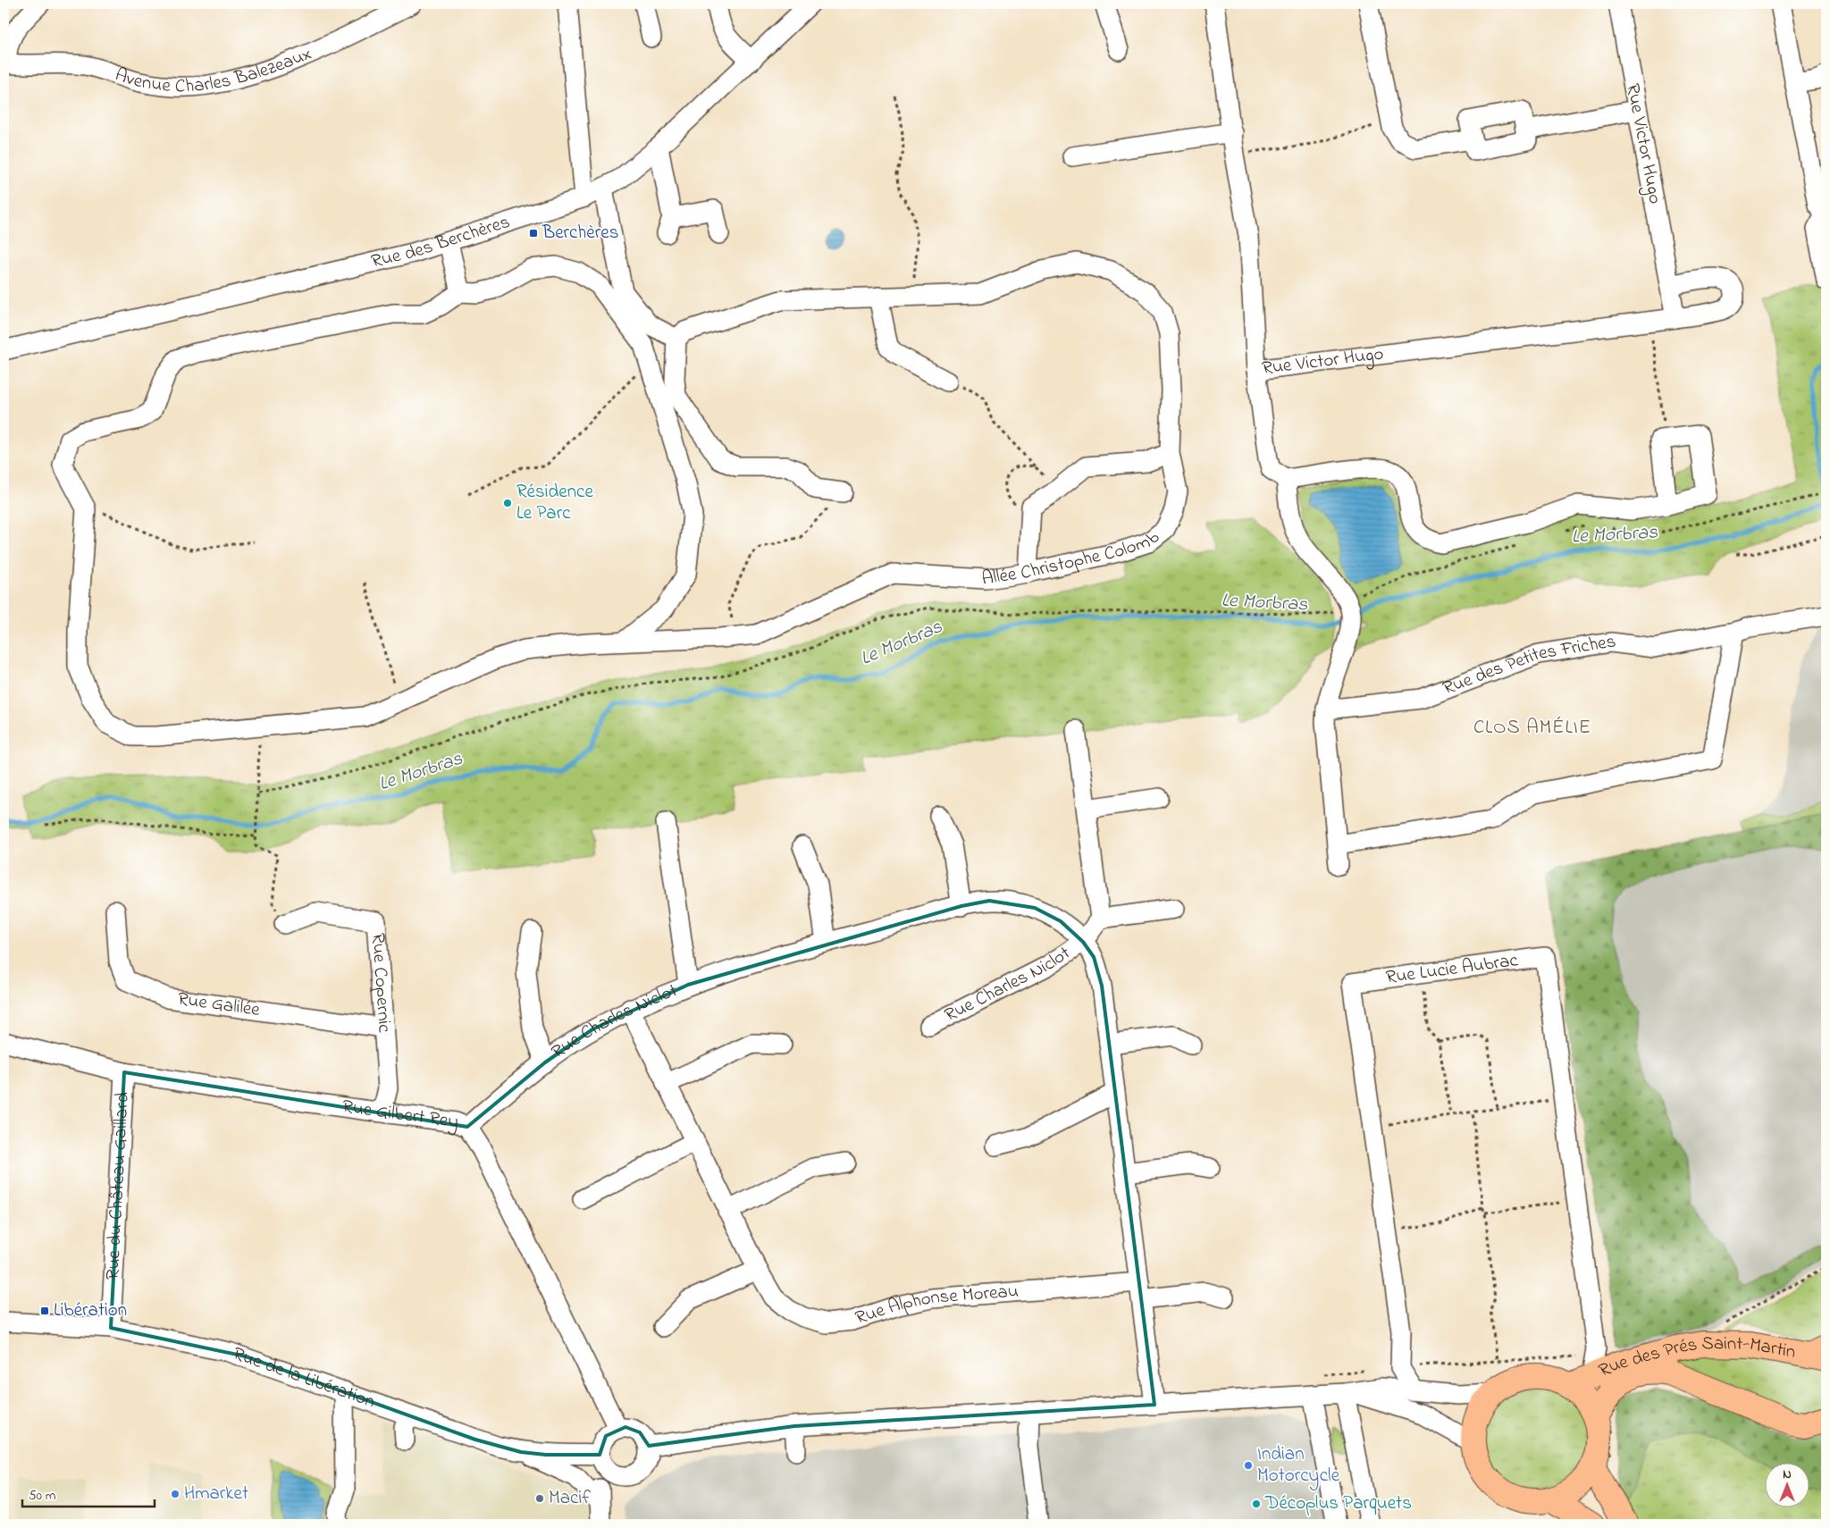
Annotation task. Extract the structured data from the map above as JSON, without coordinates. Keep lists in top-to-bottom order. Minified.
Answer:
{"streets":{"main road":["Rue des Prés Saint-Martin"],"street":["Avenue Charles Balezeaux","Rue Victor Hugo","Rue des Berchères","Allée Christophe Colomb","Rue des Petites Friches","Rue Lucie Aubrac","Rue Copernic","Rue Charles Niclot","Rue Galilée","Rue Gilbert Rey","Rue du Château Gaillard","Rue Alphonse Moreau","Rue de la Libération"]},"crossings":[["Rue Lucie Aubrac","Rue des Prés Saint-Martin"],["Rue Copernic","Rue Galilée"],["Rue Copernic","Rue Gilbert Rey"],["Rue Charles Niclot","Rue Gilbert Rey"],["Rue Charles Niclot","Rue Alphonse Moreau"],["Rue Gilbert Rey","Rue du Château Gaillard"],["Rue Gilbert Rey","Rue de la Libération"],["Rue du Château Gaillard","Rue de la Libération"]],"districts":["CLOS AMÉLIE"],"water":["Le Morbras"],"places":{"transit":["Berchères","Libération"],"other":["Résidence Le Parc","Indian Motorcycle","Hmarket","Macif","Décoplus Parquets"]},"scale_bar":"50 m","north":"top"}
